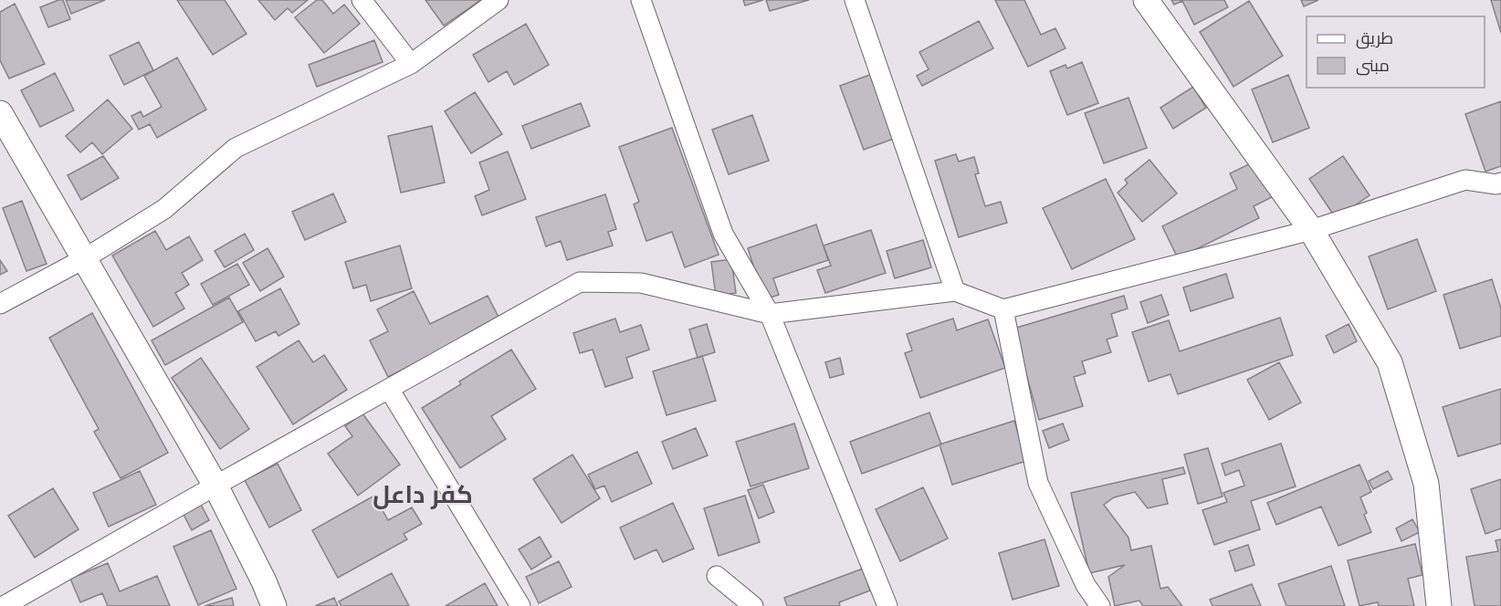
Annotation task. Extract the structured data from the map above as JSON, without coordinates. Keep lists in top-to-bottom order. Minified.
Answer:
{"districts":["كفر داعل"],"legend":["طريق","مبنى"]}
